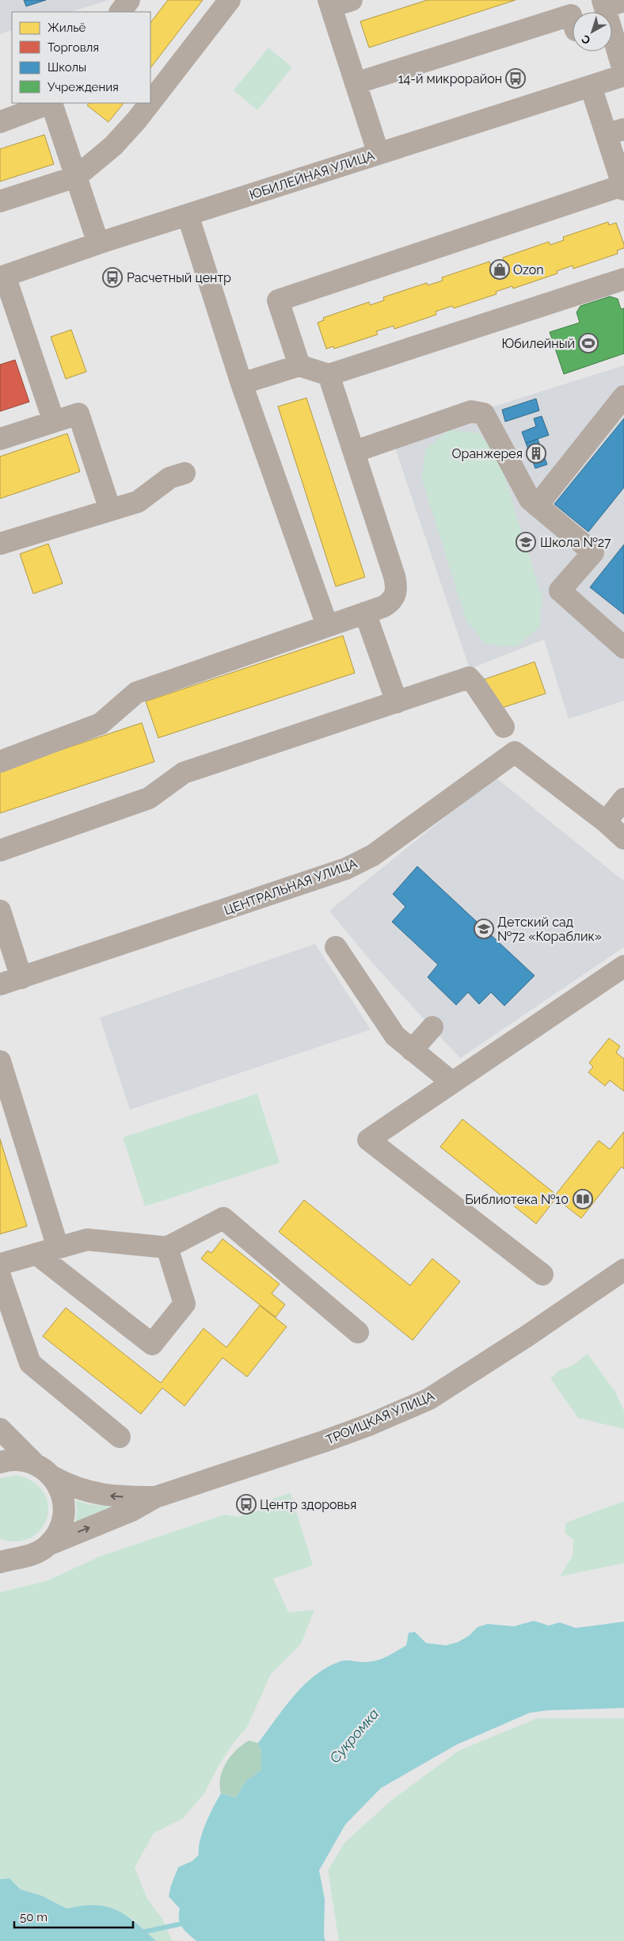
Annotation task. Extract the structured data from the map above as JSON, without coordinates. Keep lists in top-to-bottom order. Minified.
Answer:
{"streets":{"street":["ЮБИЛЕЙНАЯ УЛИЦА","ЦЕНТРАЛЬНАЯ УЛИЦА","ТРОИЦКАЯ УЛИЦА"]},"water":["Сукромка"],"places":{"bus stop":["14-й микрорайон","Расчетный центр","Центр здоровья"],"shop":["Ozon"],"sports":["Юбилейный"],"building":["Оранжерея"],"school or university":["Школа №27","Детский сад №72 «Кораблик»"],"library":["Библиотека №10"]},"legend":["Жильё","Торговля","Школы","Учреждения"],"scale_bar":"50 m","north":"bottom left"}
